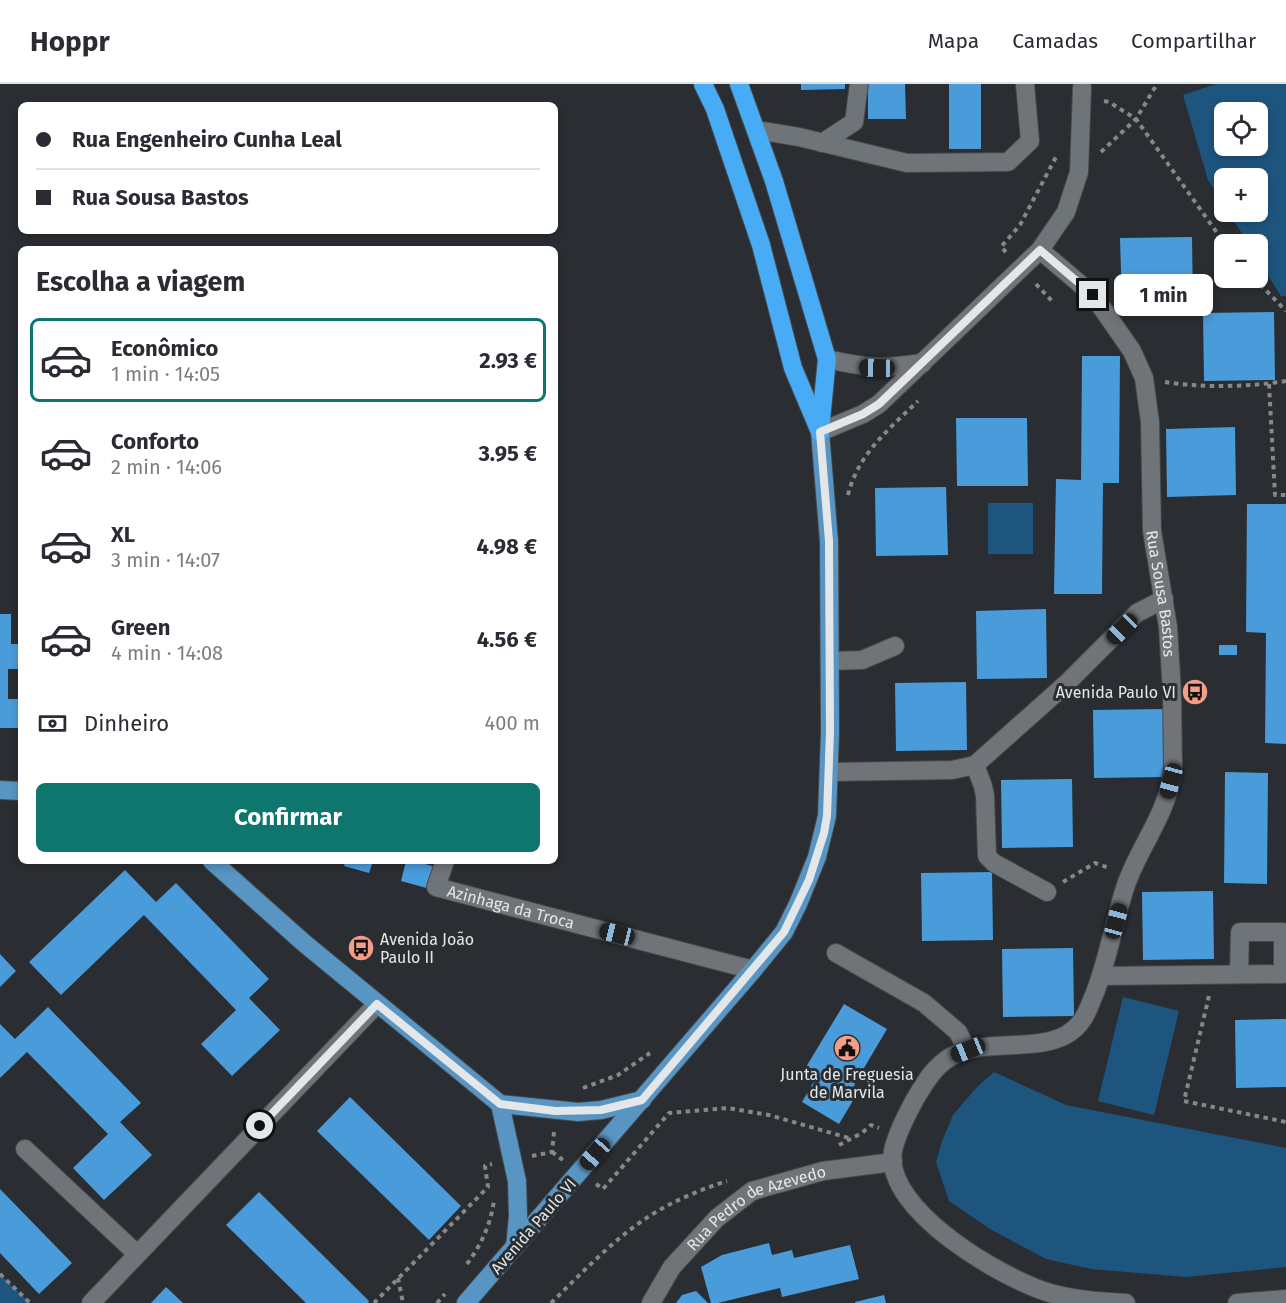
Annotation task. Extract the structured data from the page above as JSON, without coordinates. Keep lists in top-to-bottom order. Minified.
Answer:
{"streets":{"main road":["Avenida Paulo VI"],"street":["Rua Sousa Bastos","Azinhaga da Troca","Rua Pedro de Azevedo"]},"crossings":[["Rua Sousa Bastos","Rua Pedro de Azevedo"],["Azinhaga da Troca","Avenida Paulo VI"]],"places":{"bus stop":["Avenida Paulo VI","Avenida João Paulo II"],"public building":["Junta de Freguesia de Marvila"]},"page":{"header":"Hoppr","nav":["Mapa","Camadas","Compartilhar"],"map_buttons":["+","−"],"banner":["Rua Engenheiro Cunha Leal","Rua Sousa Bastos"],"heading":"Escolha a viagem","bubble":"1 min","list":[{"name":"Econômico","note":"1 min · 14:05","value":"2.93 €"},{"name":"Conforto","note":"2 min · 14:06","value":"3.95 €"},{"name":"XL","note":"3 min · 14:07","value":"4.98 €"},{"name":"Green","note":"4 min · 14:08","value":"4.56 €"}],"pay":["Dinheiro","400 m"],"buttons":"Confirmar"}}
